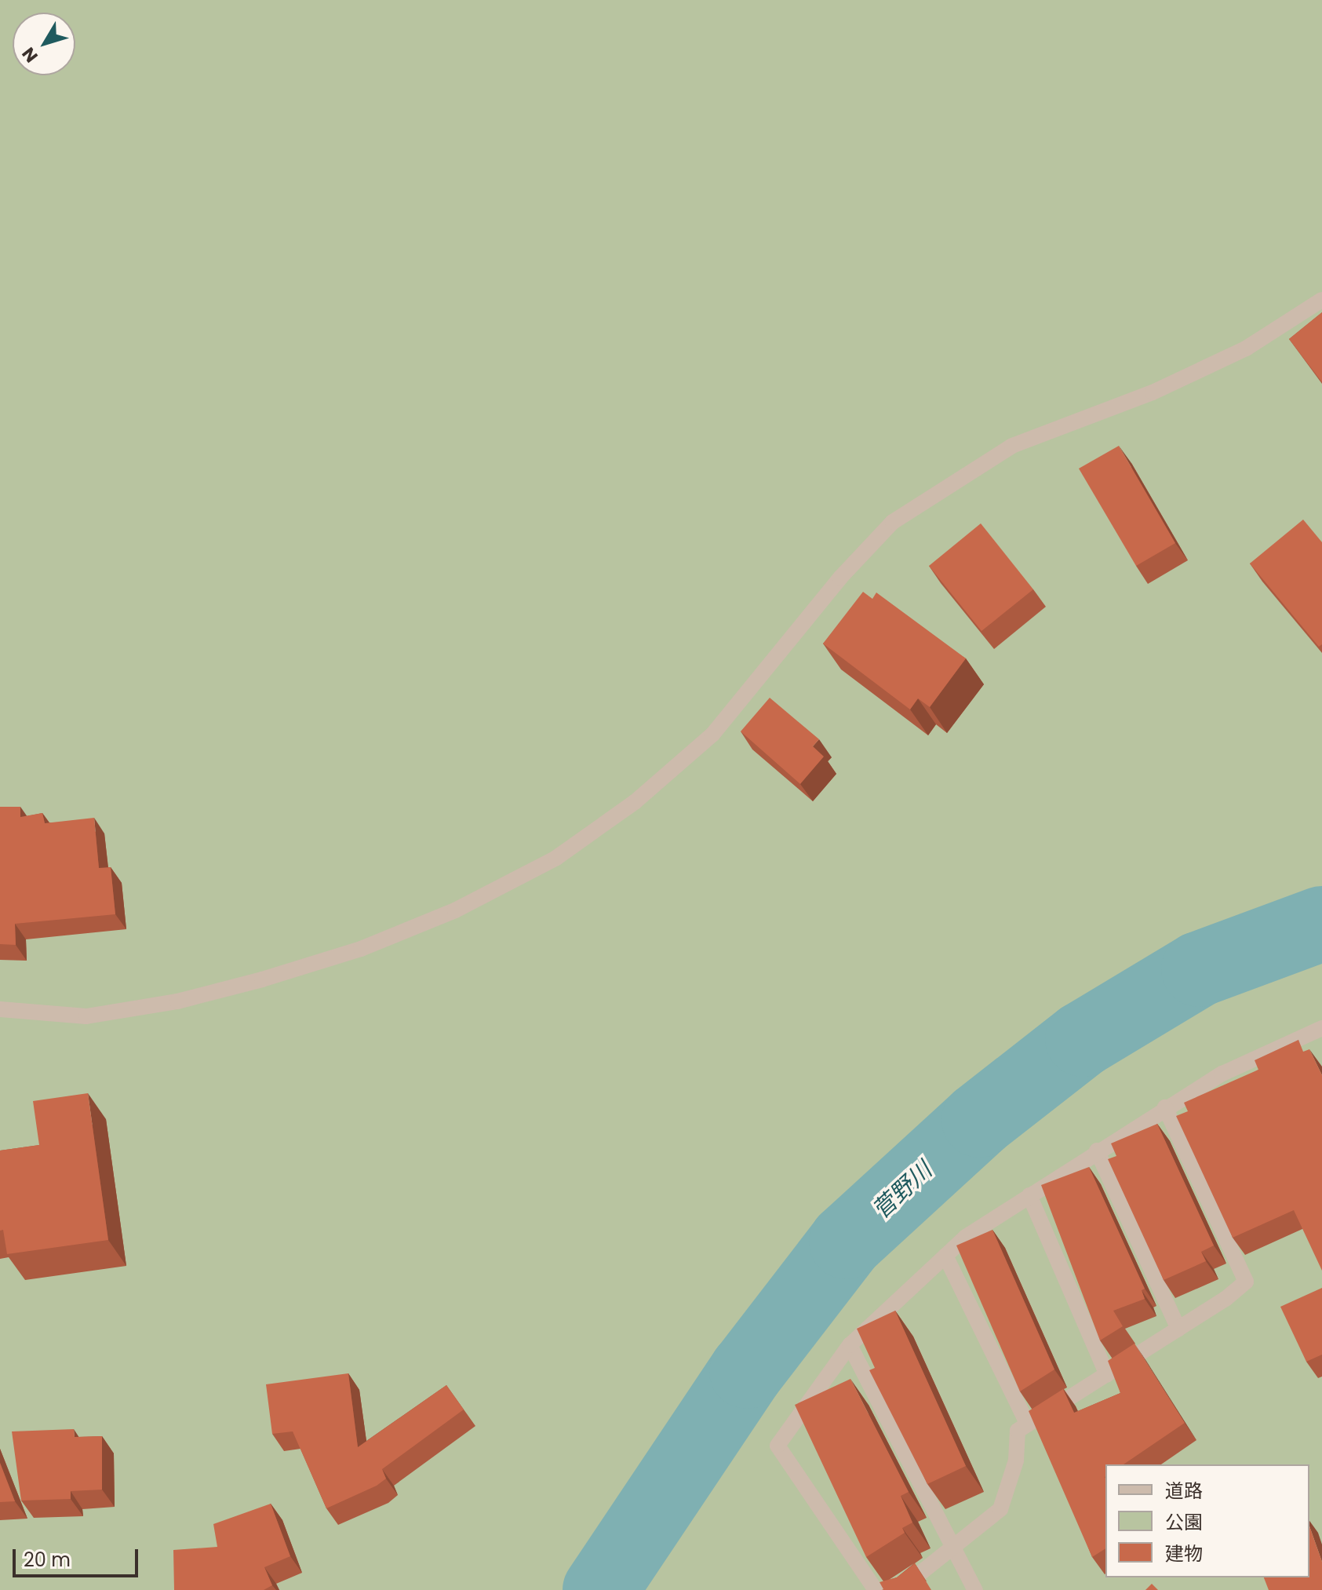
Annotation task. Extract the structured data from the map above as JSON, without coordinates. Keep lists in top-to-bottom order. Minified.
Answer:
{"water":["菅野川"],"legend":["道路","公園","建物"],"scale_bar":"20 m","north":"bottom left"}
